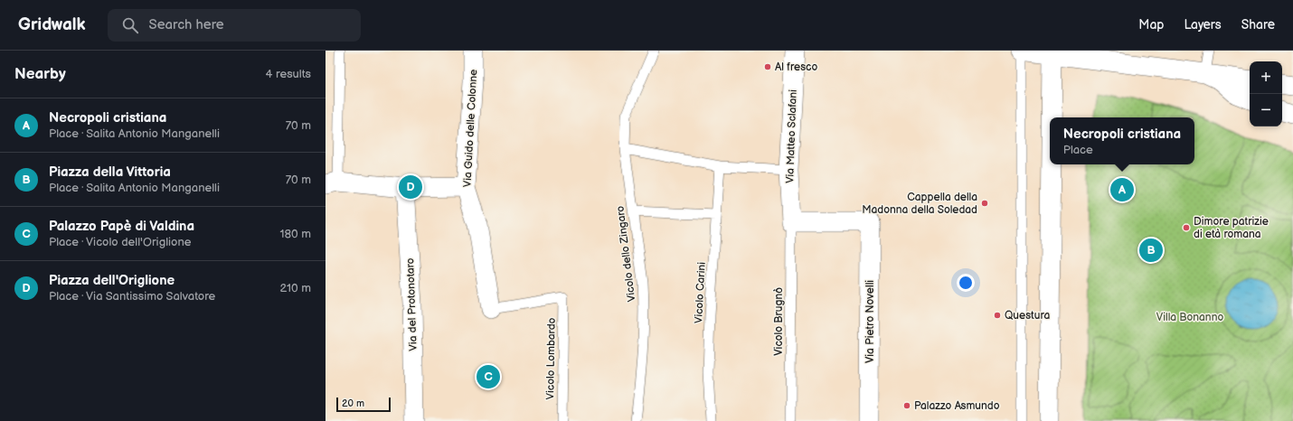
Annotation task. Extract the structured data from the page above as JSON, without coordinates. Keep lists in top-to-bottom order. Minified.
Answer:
{"streets":{"street":["Via Guido delle Colonne","Via Matteo Sclafani","Via del Protonotaro","Via Pietro Novelli"],"lane":["Vicolo dello Zingaro","Vicolo Carini","Vicolo Brugnò","Vicolo Lombardo"]},"crossings":[["Via Guido delle Colonne","Vicolo Lombardo"],["Via Matteo Sclafani","Vicolo Brugnò"],["Via Matteo Sclafani","Via Pietro Novelli"],["Vicolo Brugnò","Via Pietro Novelli"]],"parks":["Villa Bonanno"],"places":["Al fresco","Cappella della Madonna della Soledad","Dimore patrizie di età romana","Questura","Palazzo Asmundo"],"scale_bar":"20 m","page":{"header":"Gridwalk","search":"Search here","nav":["Map","Layers","Share"],"heading":["Nearby","4 results"],"map_buttons":["+","−"],"list":[{"mark":"A","name":"Necropoli cristiana","note":"Place · Salita Antonio Manganelli","value":"70 m"},{"mark":"B","name":"Piazza della Vittoria","note":"Place · Salita Antonio Manganelli","value":"70 m"},{"mark":"C","name":"Palazzo Papè di Valdina","note":"Place · Vicolo dell'Origlione","value":"180 m"},{"mark":"D","name":"Piazza dell'Origlione","note":"Place · Via Santissimo Salvatore","value":"210 m"}],"popup":["Necropoli cristiana","Place"],"pins":["D","A","B","C"],"scale":"20 m"}}
